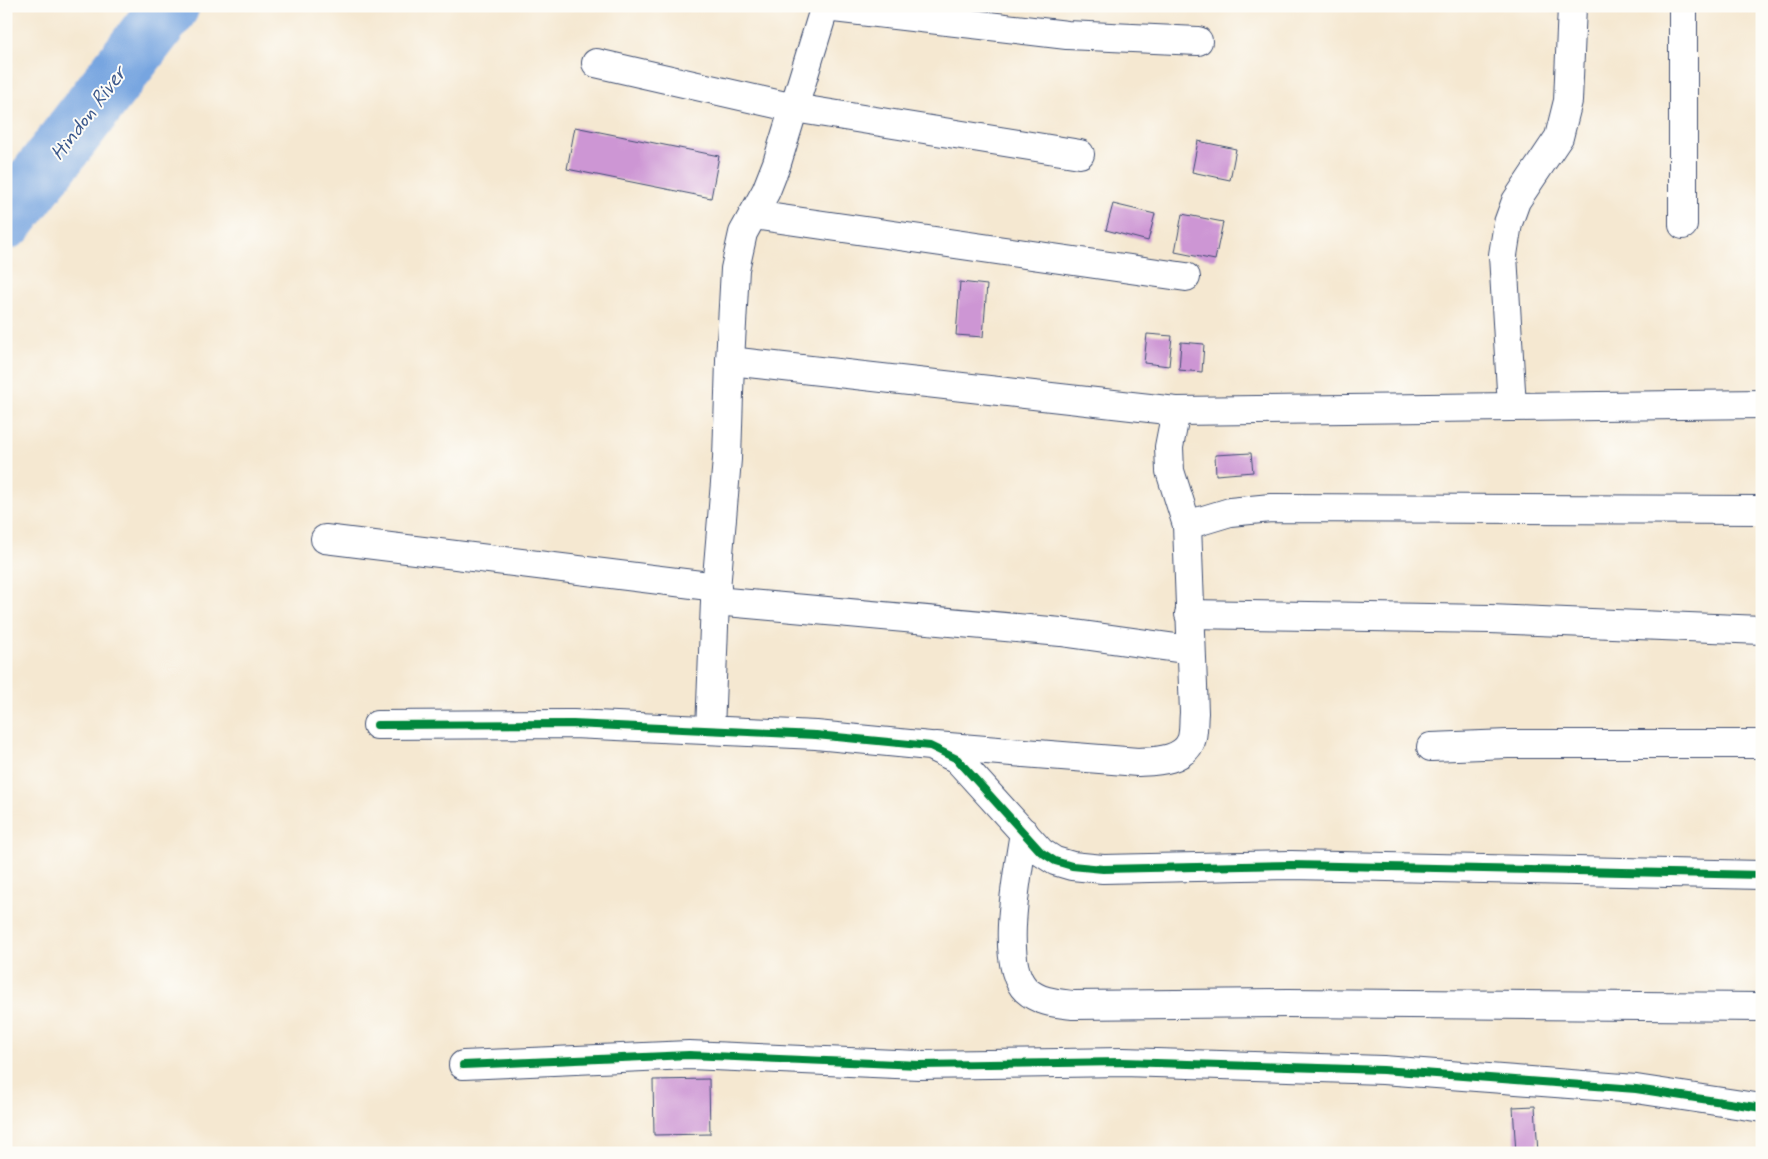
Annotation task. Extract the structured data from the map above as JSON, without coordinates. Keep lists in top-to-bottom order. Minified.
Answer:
{"water":["Hindon River"]}
